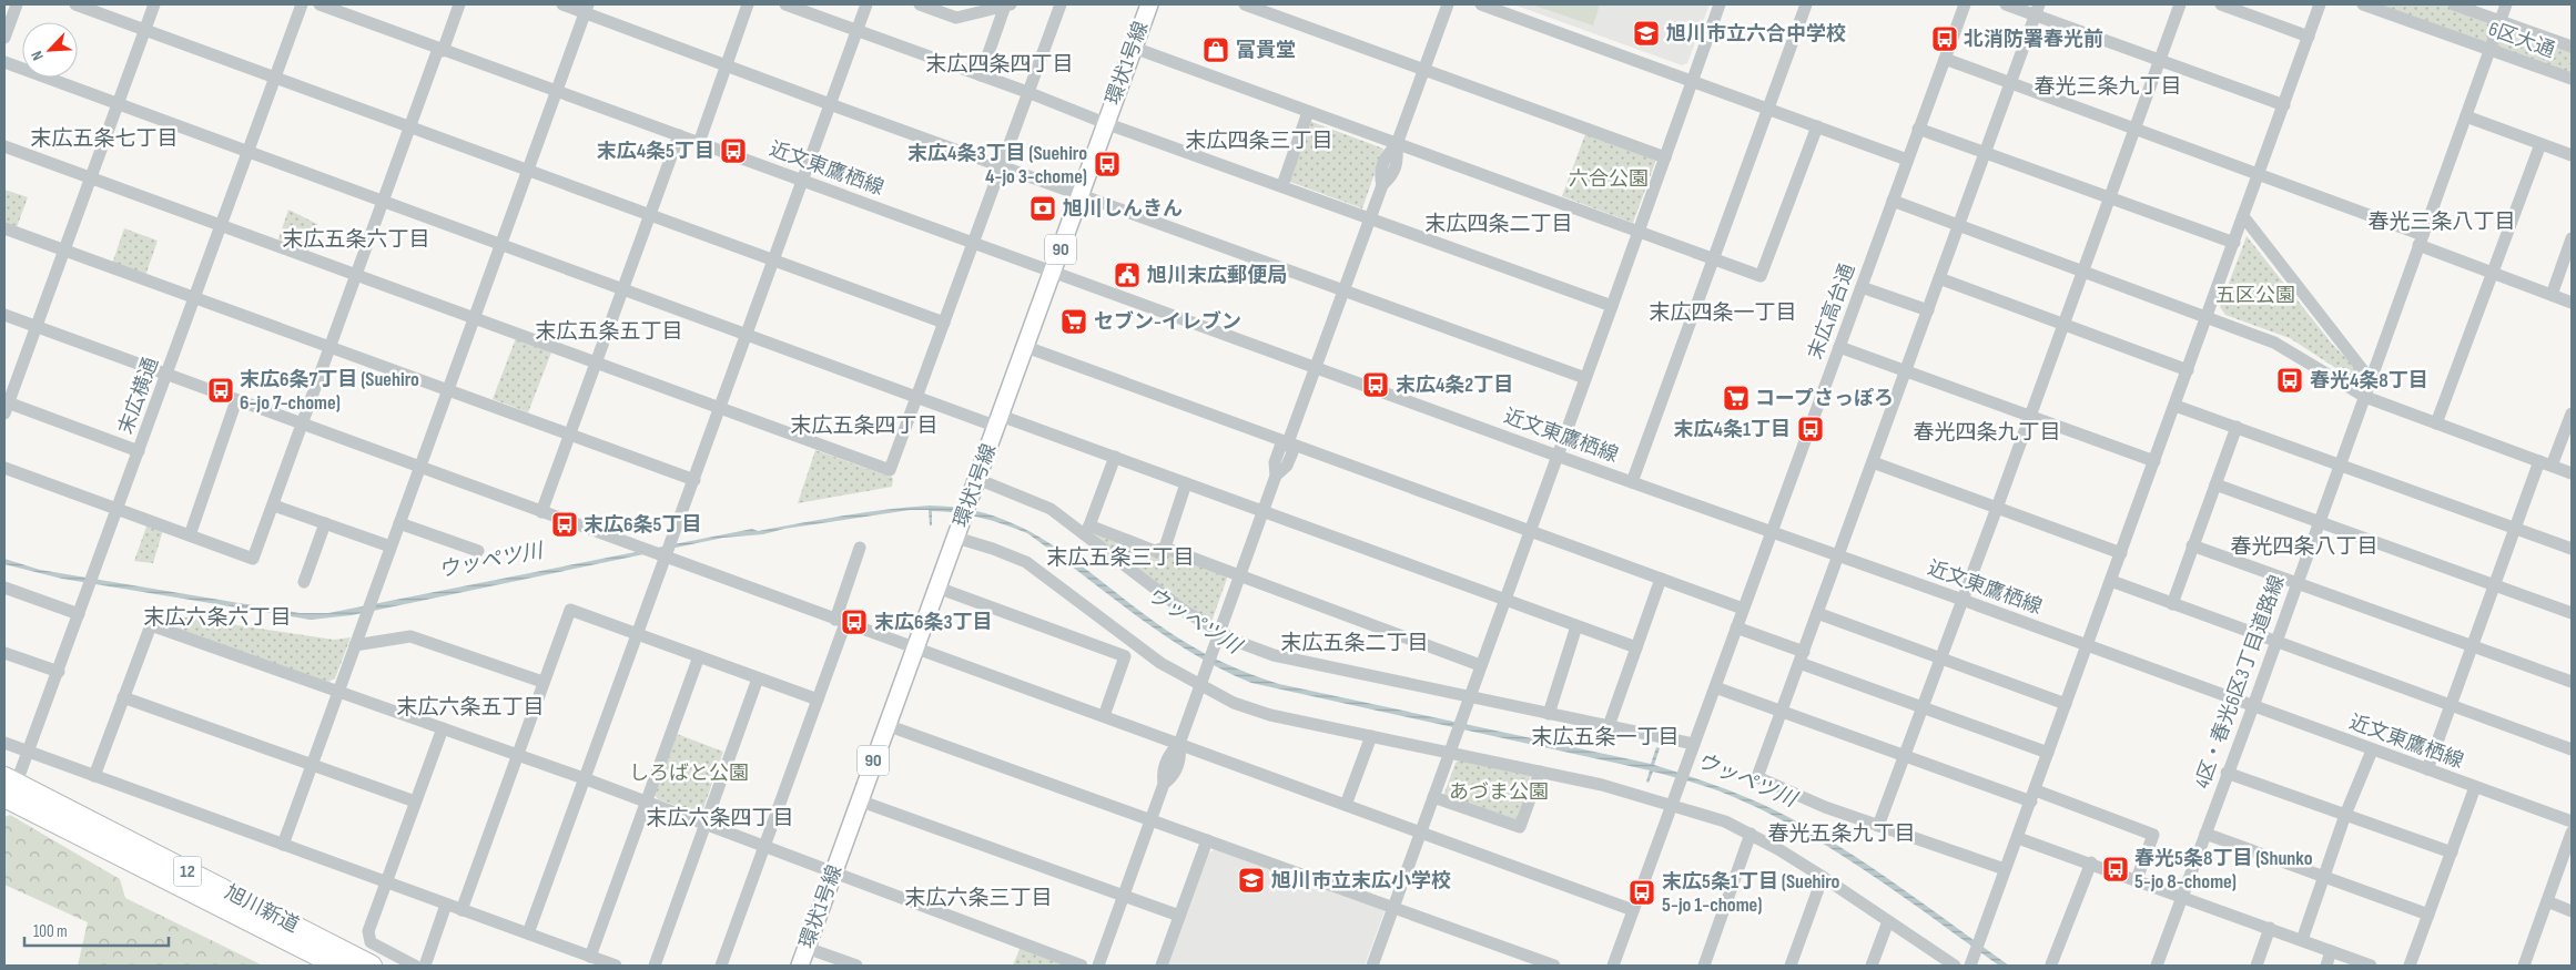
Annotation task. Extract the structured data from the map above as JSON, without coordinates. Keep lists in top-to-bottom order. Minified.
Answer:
{"streets":{"highway":["12","旭川新道"],"main road":["環状1号線","90"],"street":["6区大通","近文東鷹栖線","末広高台通","末広横通","4区・春光6区3丁目道路線"]},"crossings":[["6区大通","4区・春光6区3丁目道路線"],["環状1号線","近文東鷹栖線"],["近文東鷹栖線","末広高台通"],["近文東鷹栖線","4区・春光6区3丁目道路線"],["末広横通","旭川新道"]],"districts":["末広四条四丁目","春光三条九丁目","末広五条七丁目","末広四条三丁目","春光三条八丁目","末広四条二丁目","末広五条六丁目","末広四条一丁目","末広五条五丁目","末広五条四丁目","春光四条九丁目","春光四条八丁目","末広五条三丁目","末広六条六丁目","末広五条二丁目","末広六条五丁目","末広五条一丁目","末広六条四丁目","春光五条九丁目","末広六条三丁目"],"water":["ウッペツ川"],"parks":["六合公園","五区公園","しろばと公園","あづま公園"],"places":{"school or university":["旭川市立六合中学校","旭川市立末広小学校"],"bus stop":["北消防署春光前","末広4条5丁目","末広4条3丁目 (Suehiro 4-jo 3-chome)","春光4条8丁目","末広4条2丁目","末広6条7丁目 (Suehiro 6-jo 7-chome)","末広4条1丁目","末広6条5丁目","末広6条3丁目","春光5条8丁目 (Shunko 5-jo 8-chome)","末広5条1丁目 (Suehiro 5-jo 1-chome)"],"shop":["富貴堂"],"bank":["旭川しんきん"],"public building":["旭川末広郵便局"],"supermarket":["セブン-イレブン","コープさっぽろ"]},"scale_bar":"100 m","north":"bottom left"}
